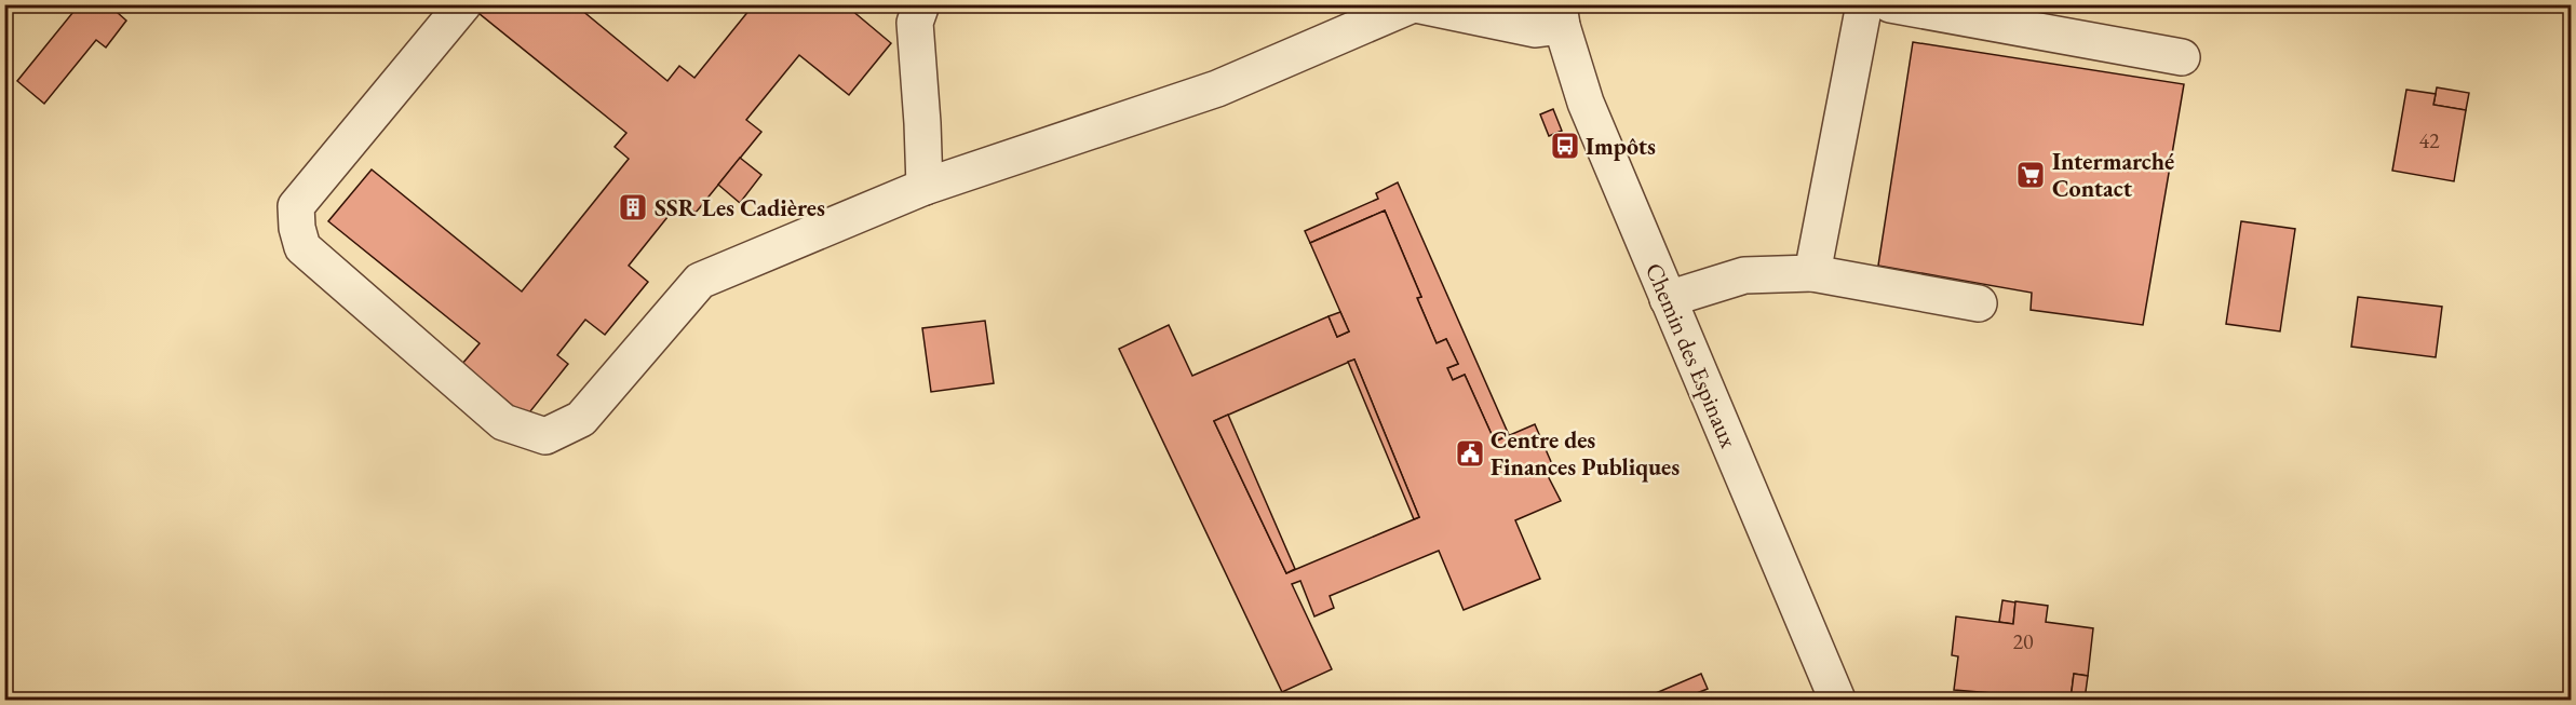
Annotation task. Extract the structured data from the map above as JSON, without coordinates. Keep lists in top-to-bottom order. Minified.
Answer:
{"streets":{"street":["Chemin des Espinaux"]},"places":{"bus stop":["Impôts"],"supermarket":["Intermarché Contact"],"building":["SSR Les Cadières"],"public building":["Centre des Finances Publiques"]},"house_numbers":["42","20"]}
